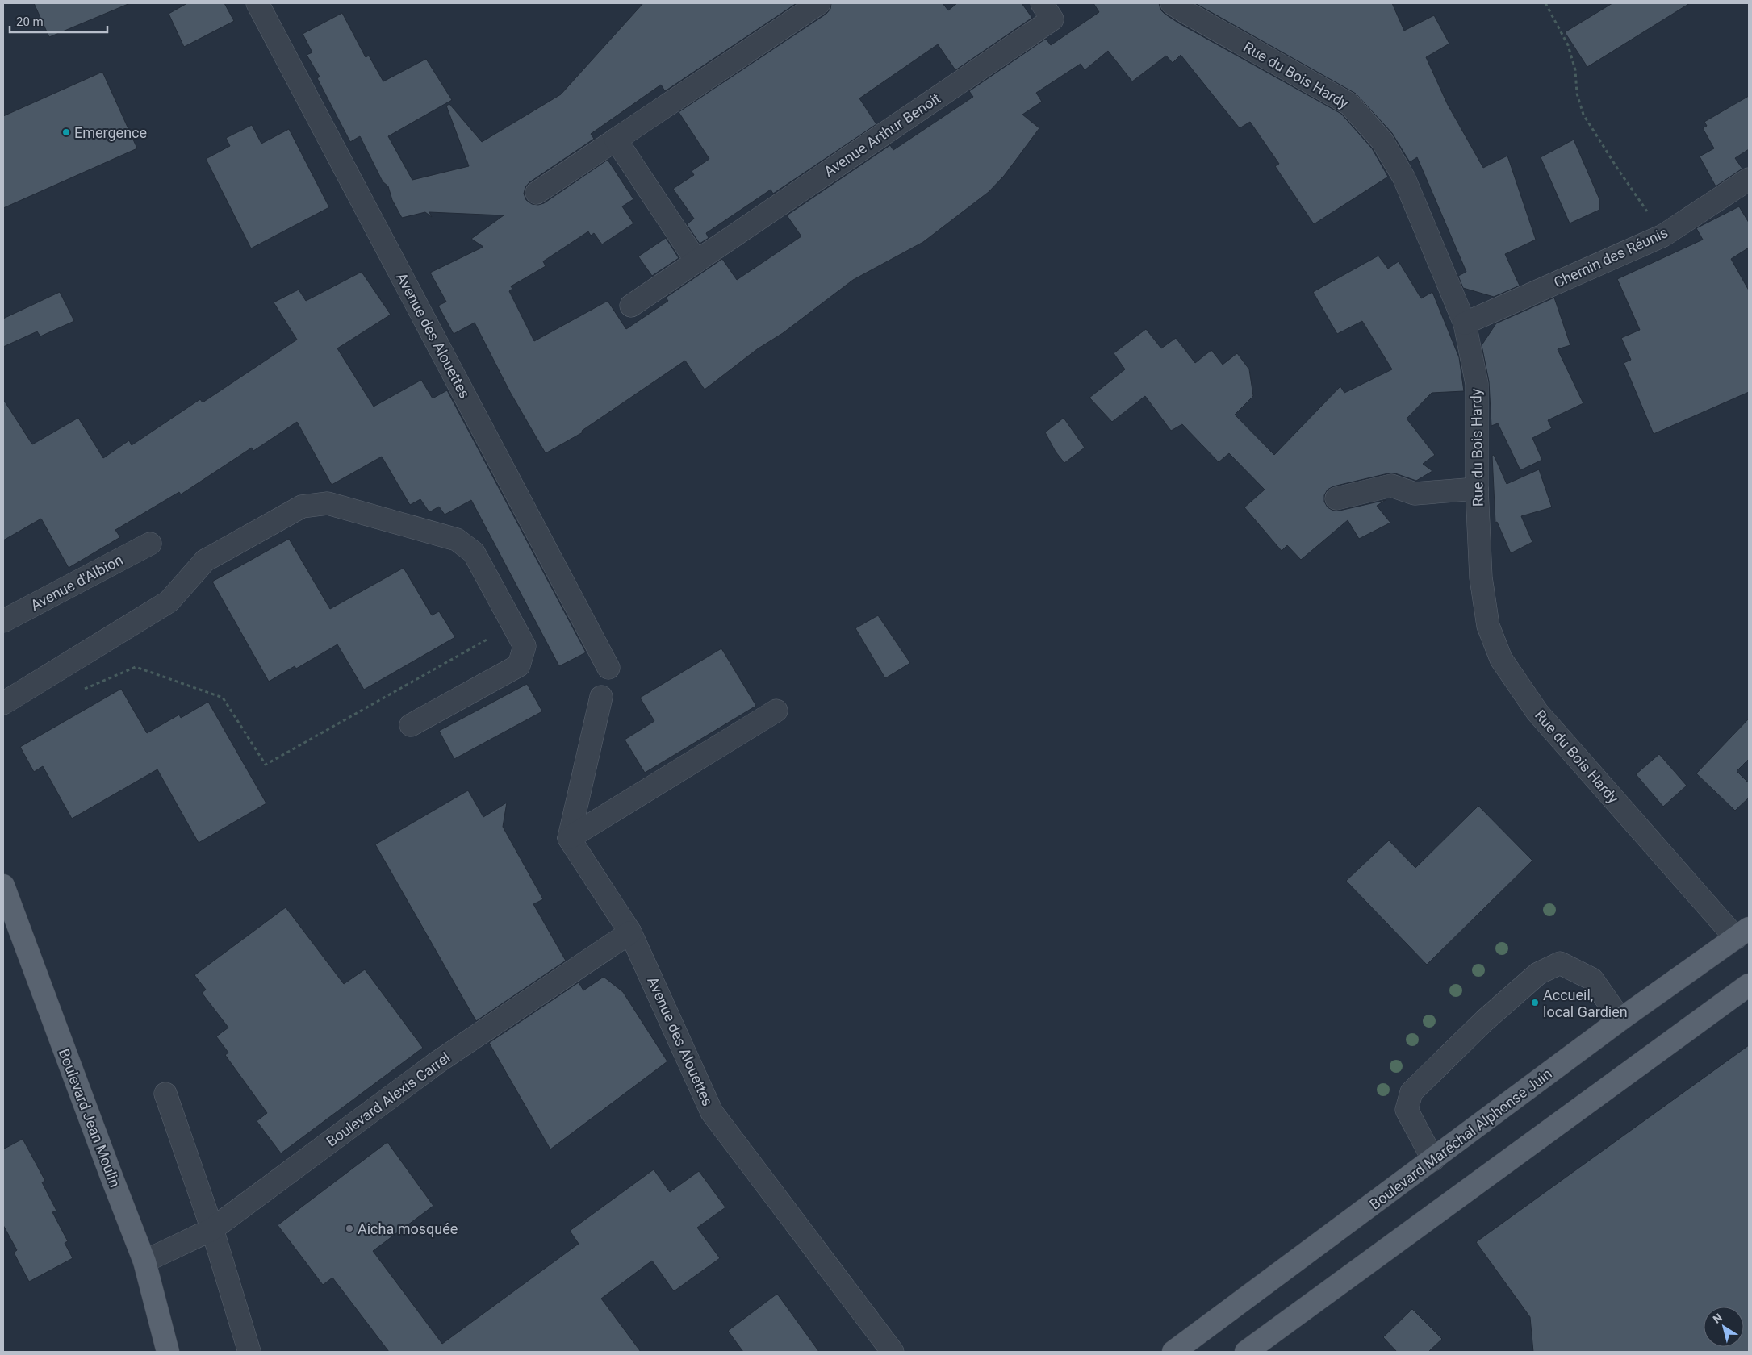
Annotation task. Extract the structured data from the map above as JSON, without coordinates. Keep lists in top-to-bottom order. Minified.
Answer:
{"streets":{"main road":["Boulevard Jean Moulin","Boulevard Maréchal Alphonse Juin"],"street":["Rue du Bois Hardy","Avenue Arthur Benoit","Chemin des Réunis","Avenue des Alouettes","Avenue d'Albion","Boulevard Alexis Carrel"]},"crossings":[["Rue du Bois Hardy","Chemin des Réunis"],["Rue du Bois Hardy","Boulevard Maréchal Alphonse Juin"],["Avenue des Alouettes","Boulevard Alexis Carrel"],["Boulevard Alexis Carrel","Boulevard Jean Moulin"]],"places":["Emergence","Accueil, local Gardien","Aicha mosquée"],"scale_bar":"20 m","north":"top left"}
